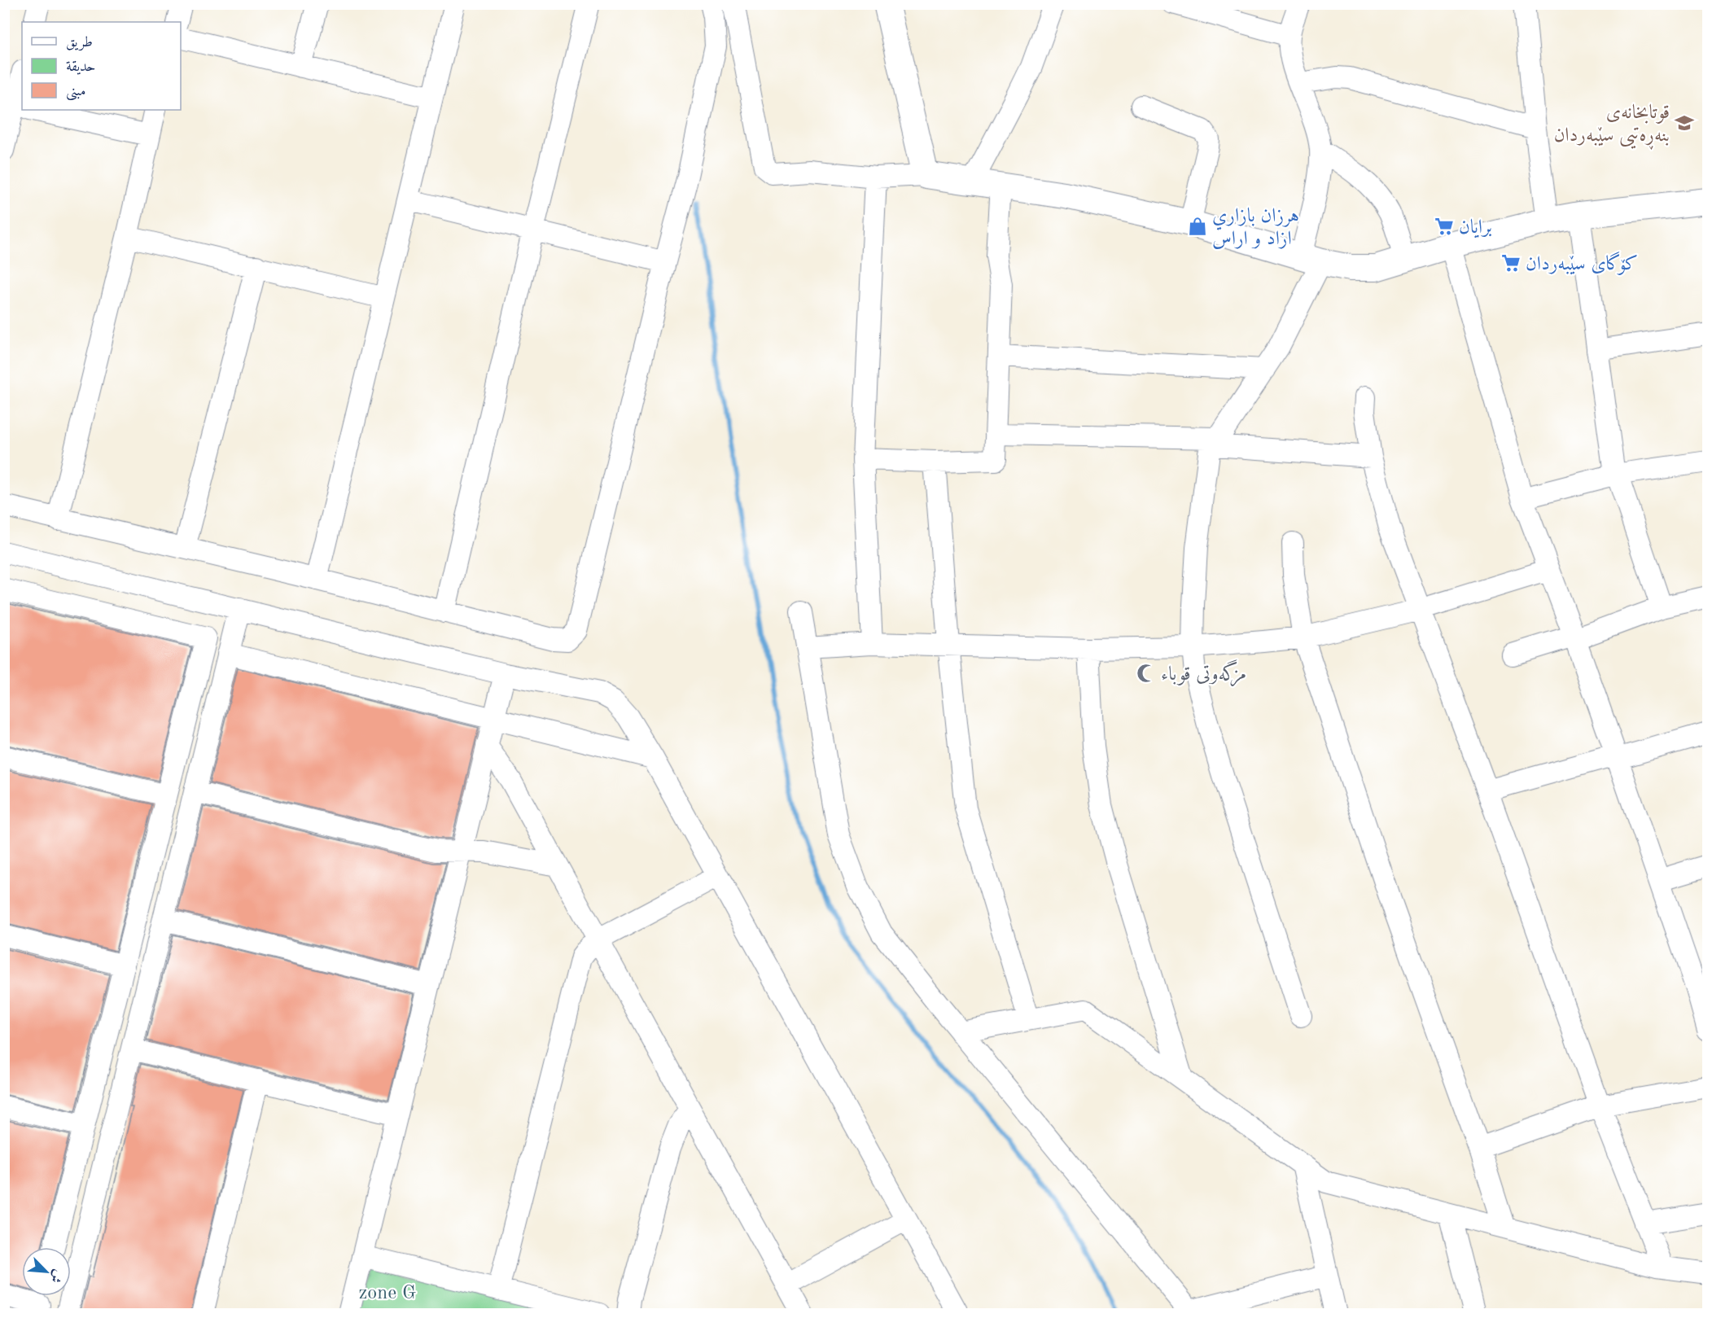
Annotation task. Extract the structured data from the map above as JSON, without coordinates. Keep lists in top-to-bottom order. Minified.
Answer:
{"parks":["zone G"],"places":{"school or university":["قوتابخانەی بنەڕەتیی سێبەردان"],"shop":["هرزان بازاري ازاد و اراس"],"supermarket":["برايان","کۆگای سێبەردان"],"mosque":["مزگەوتی قوباء"]},"legend":["طريق","حديقة","مبنى"],"north":"bottom right"}
